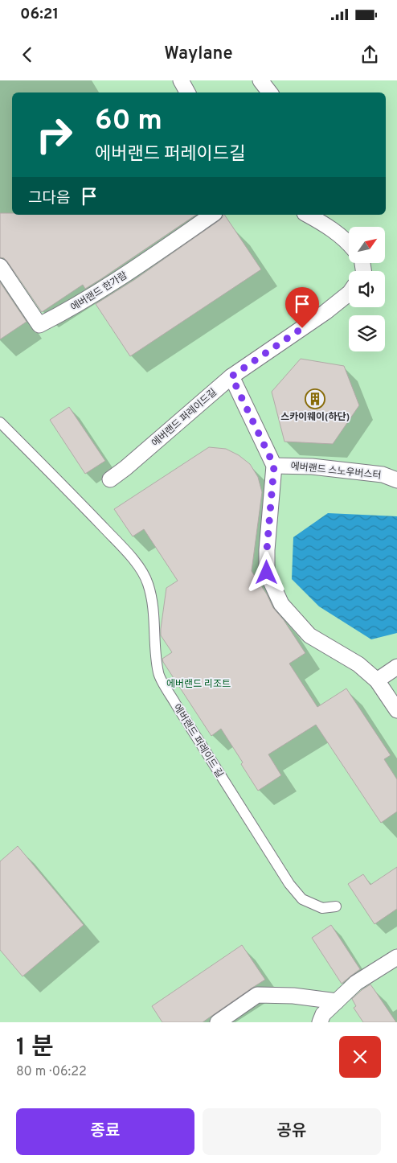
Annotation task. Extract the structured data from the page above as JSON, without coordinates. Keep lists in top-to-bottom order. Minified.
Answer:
{"streets":{"street":["에버랜드 한가람","에버랜드 퍼레이드길","에버랜드 스노우버스터"],"lane":["에버랜드 퍼레이드 길"]},"parks":["에버랜드 리조트"],"places":{"building":["스카이웨이(하단)"]},"north":"top right","page":{"status":"06:21","header":"Waylane","turn":["60 m","에버랜드 퍼레이드길"],"then":"그다음","heading":["1 분","80 m · 06:22"],"buttons":["종료","공유"]}}
